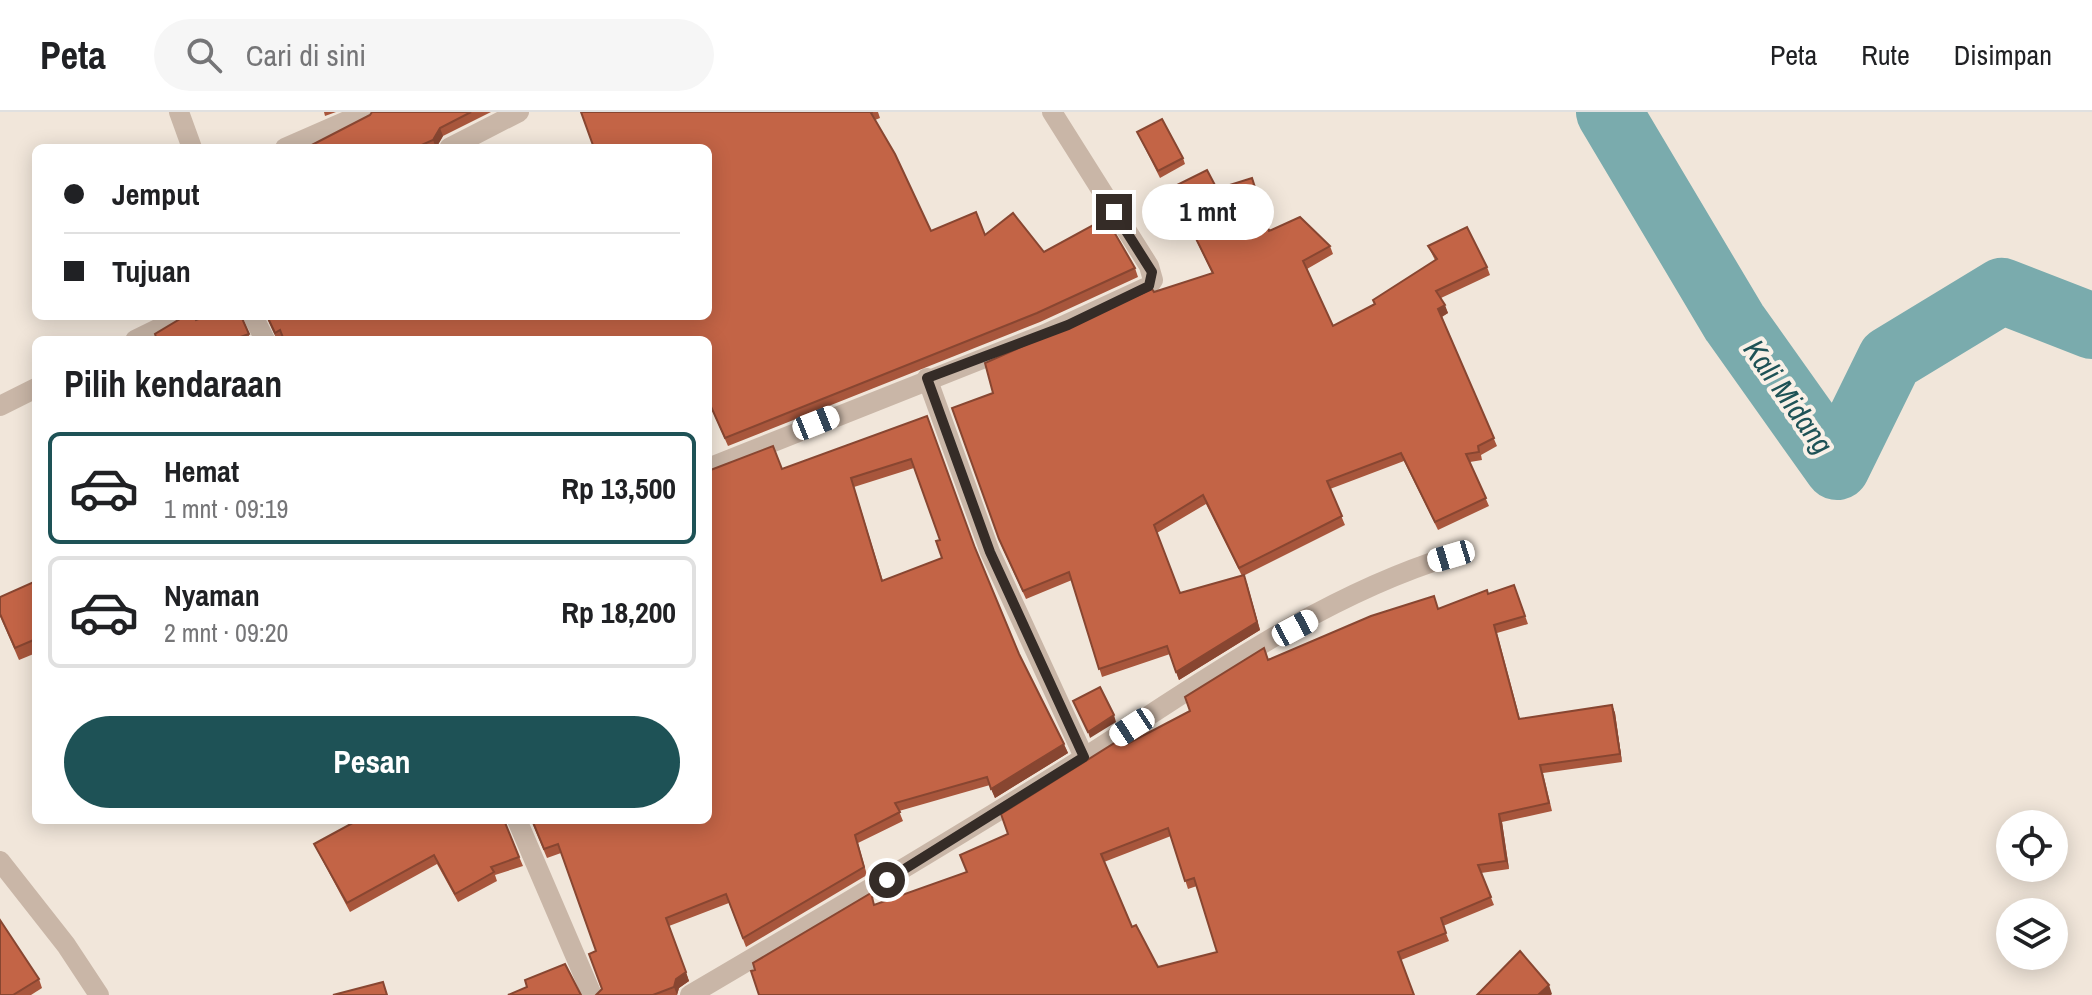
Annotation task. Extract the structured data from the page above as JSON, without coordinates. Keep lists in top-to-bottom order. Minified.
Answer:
{"water":["Kali Midang"],"page":{"header":"Peta","search":"Cari di sini","nav":["Peta","Rute","Disimpan"],"banner":["Jemput","Tujuan"],"bubble":"1 mnt","heading":"Pilih kendaraan","list":[{"name":"Hemat","note":"1 mnt · 09:19","value":"Rp 13,500"},{"name":"Nyaman","note":"2 mnt · 09:20","value":"Rp 18,200"}],"buttons":"Pesan"}}
